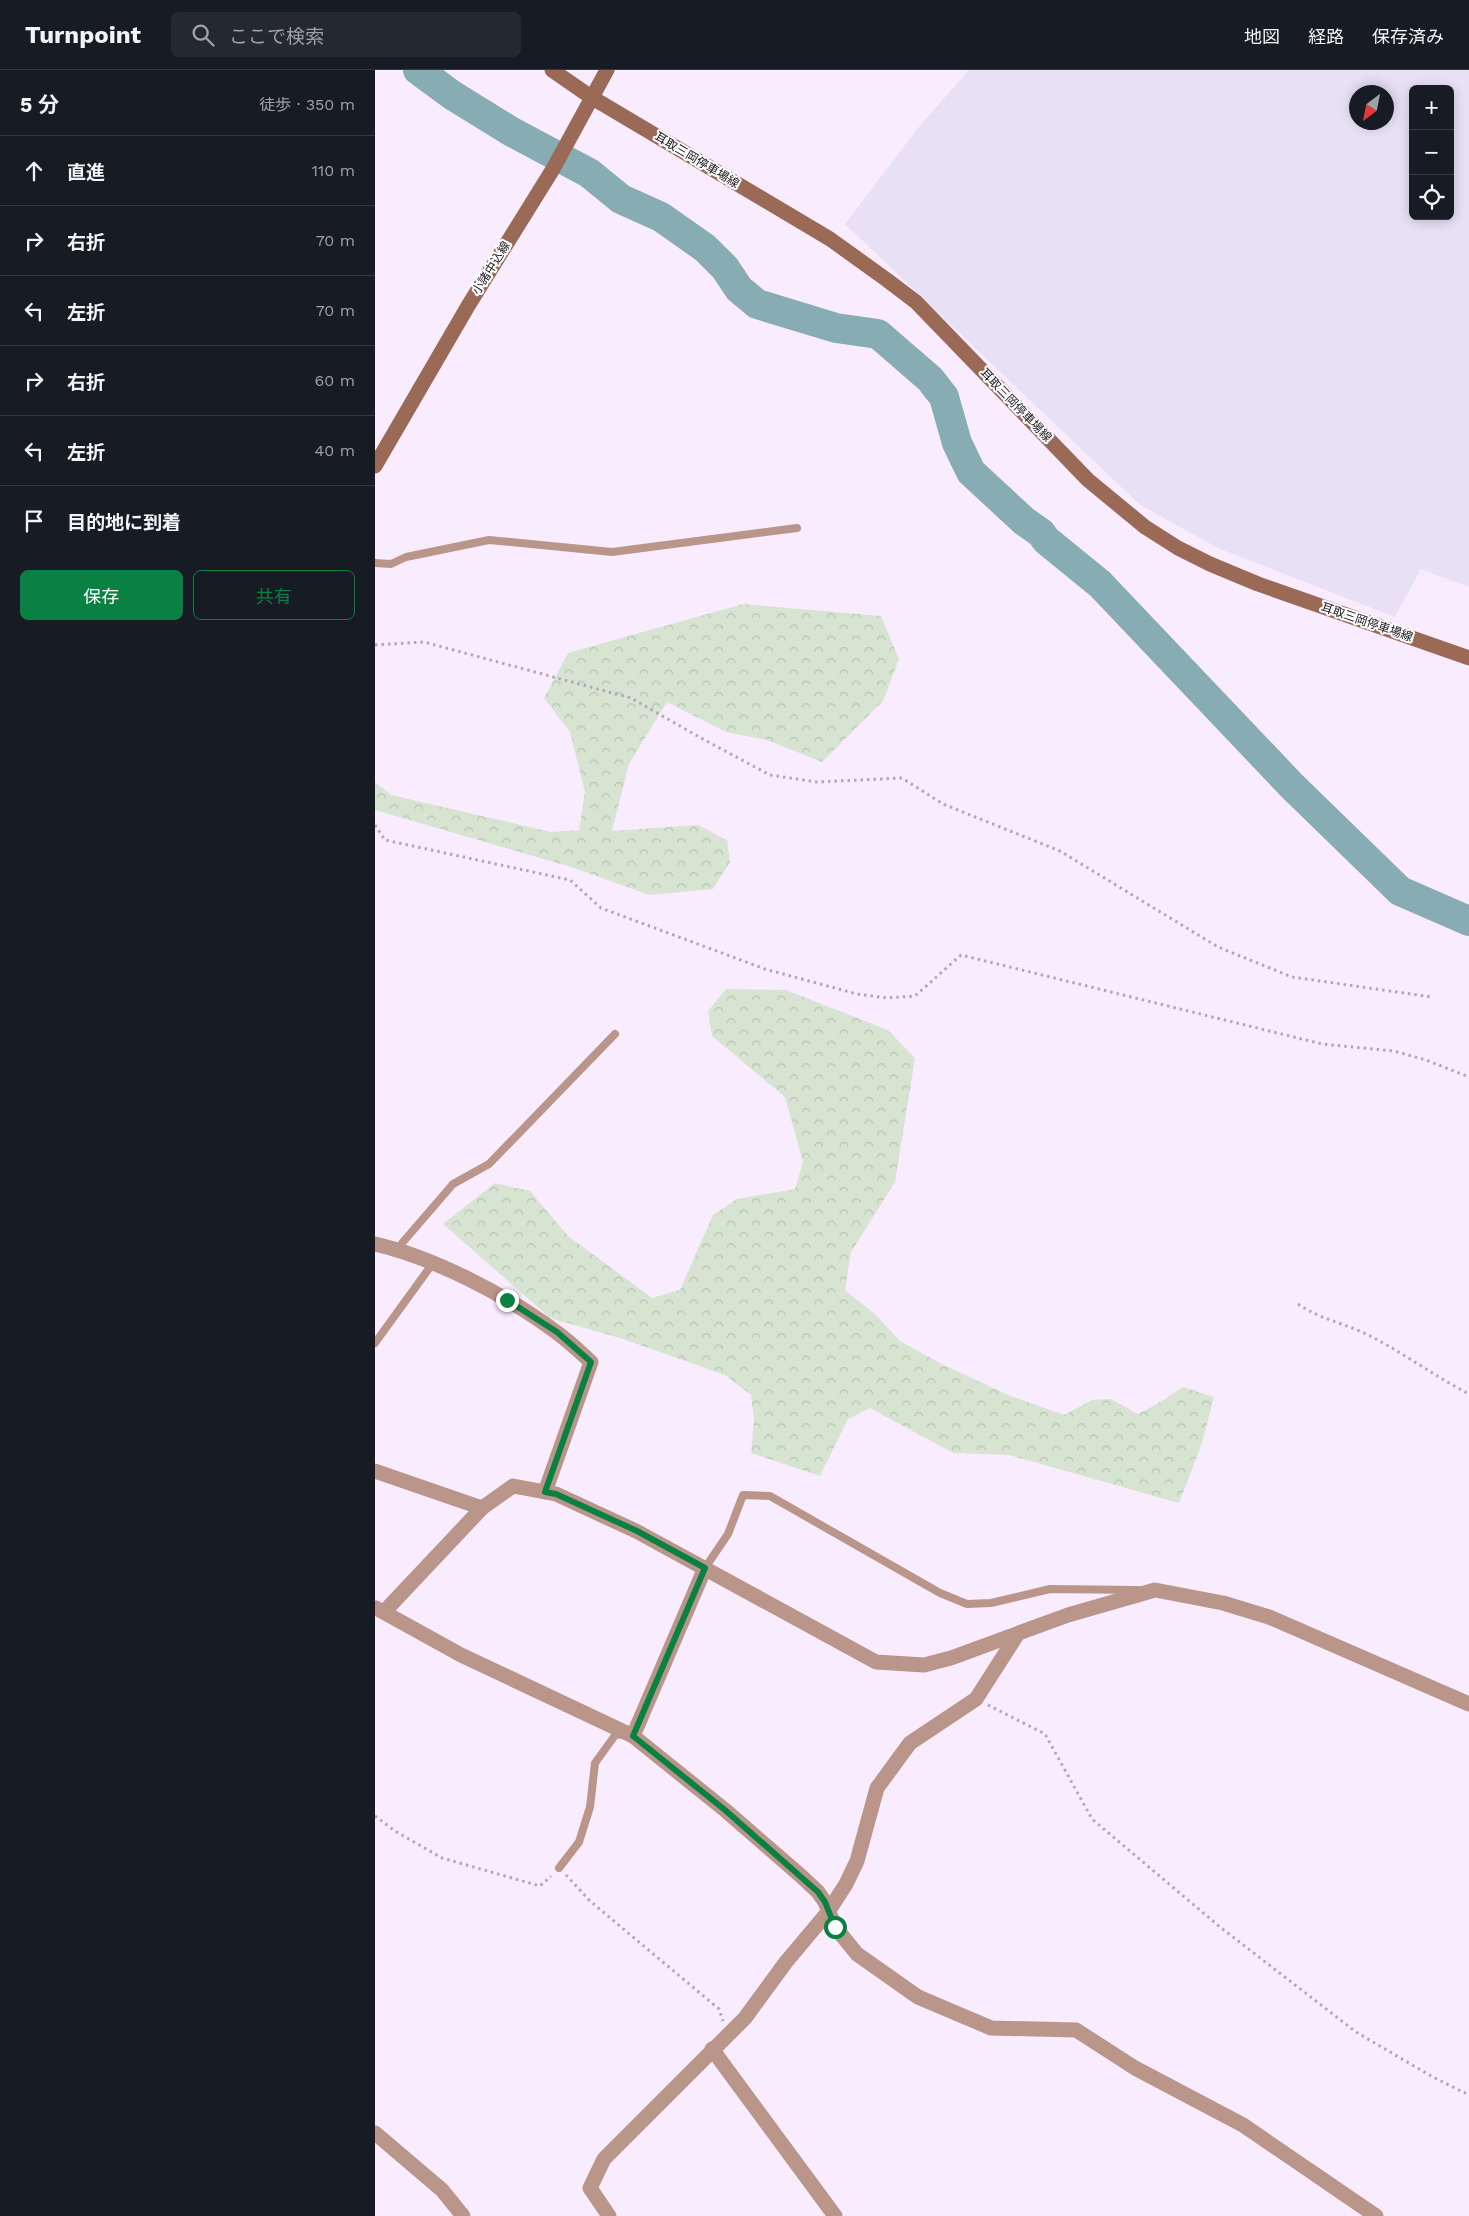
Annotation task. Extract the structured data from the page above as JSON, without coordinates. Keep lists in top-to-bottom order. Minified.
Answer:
{"streets":{"main road":["耳取三岡停車場線","小諸中込線"]},"crossings":[["耳取三岡停車場線","小諸中込線"]],"north":"bottom left","page":{"header":"Turnpoint","search":"ここで検索","nav":["地図","経路","保存済み"],"heading":["5 分","徒歩 · 350 m"],"map_buttons":["+","−"],"list":[["直進","110 m"],["右折","70 m"],["左折","70 m"],["右折","60 m"],["左折","40 m"],"目的地に到着"],"buttons":["保存","共有"]}}
